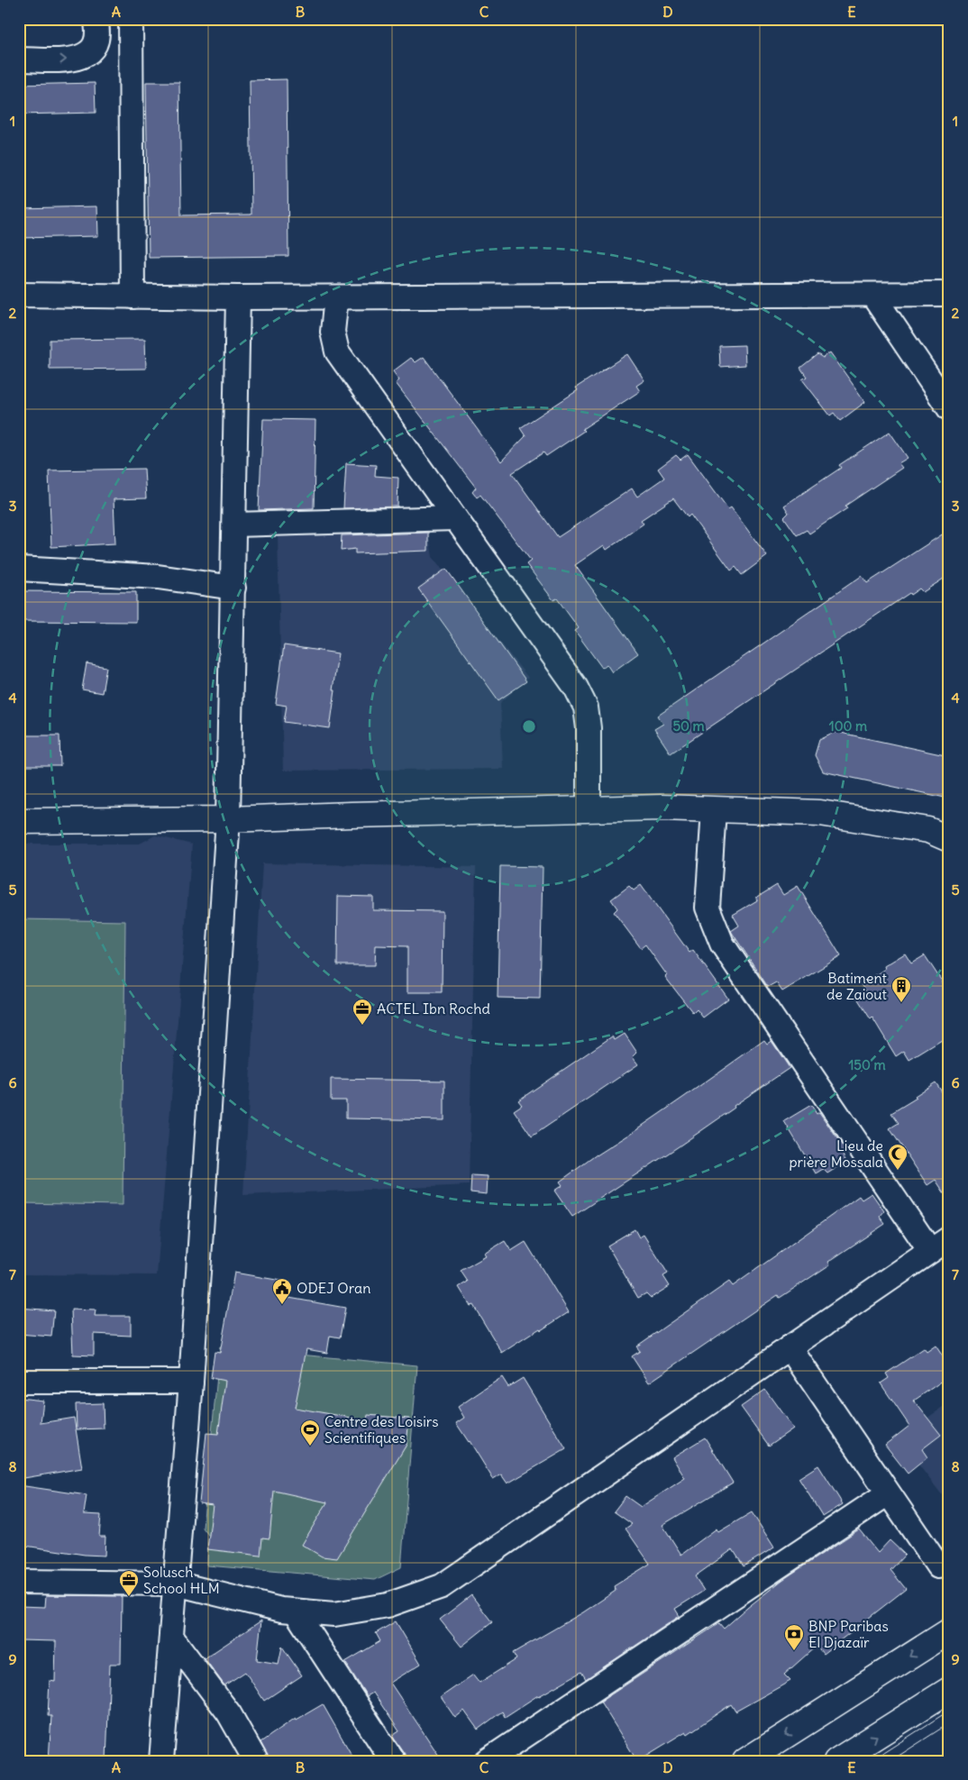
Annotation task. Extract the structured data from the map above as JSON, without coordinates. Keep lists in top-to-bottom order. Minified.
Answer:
{"places":{"building":["Batiment de Zaiout"],"office":["ACTEL Ibn Rochd","Solusch School HLM"],"mosque":["Lieu de prière Mossala"],"public building":["ODEJ Oran"],"sports":["Centre des Loisirs Scientifiques"],"bank":["BNP Paribas El Djazaïr"]},"grid":{"columns":["A","B","C","D","E"],"rows":["1","2","3","4","5","6","7","8","9"]},"rings":["50 m","100 m","150 m"]}
